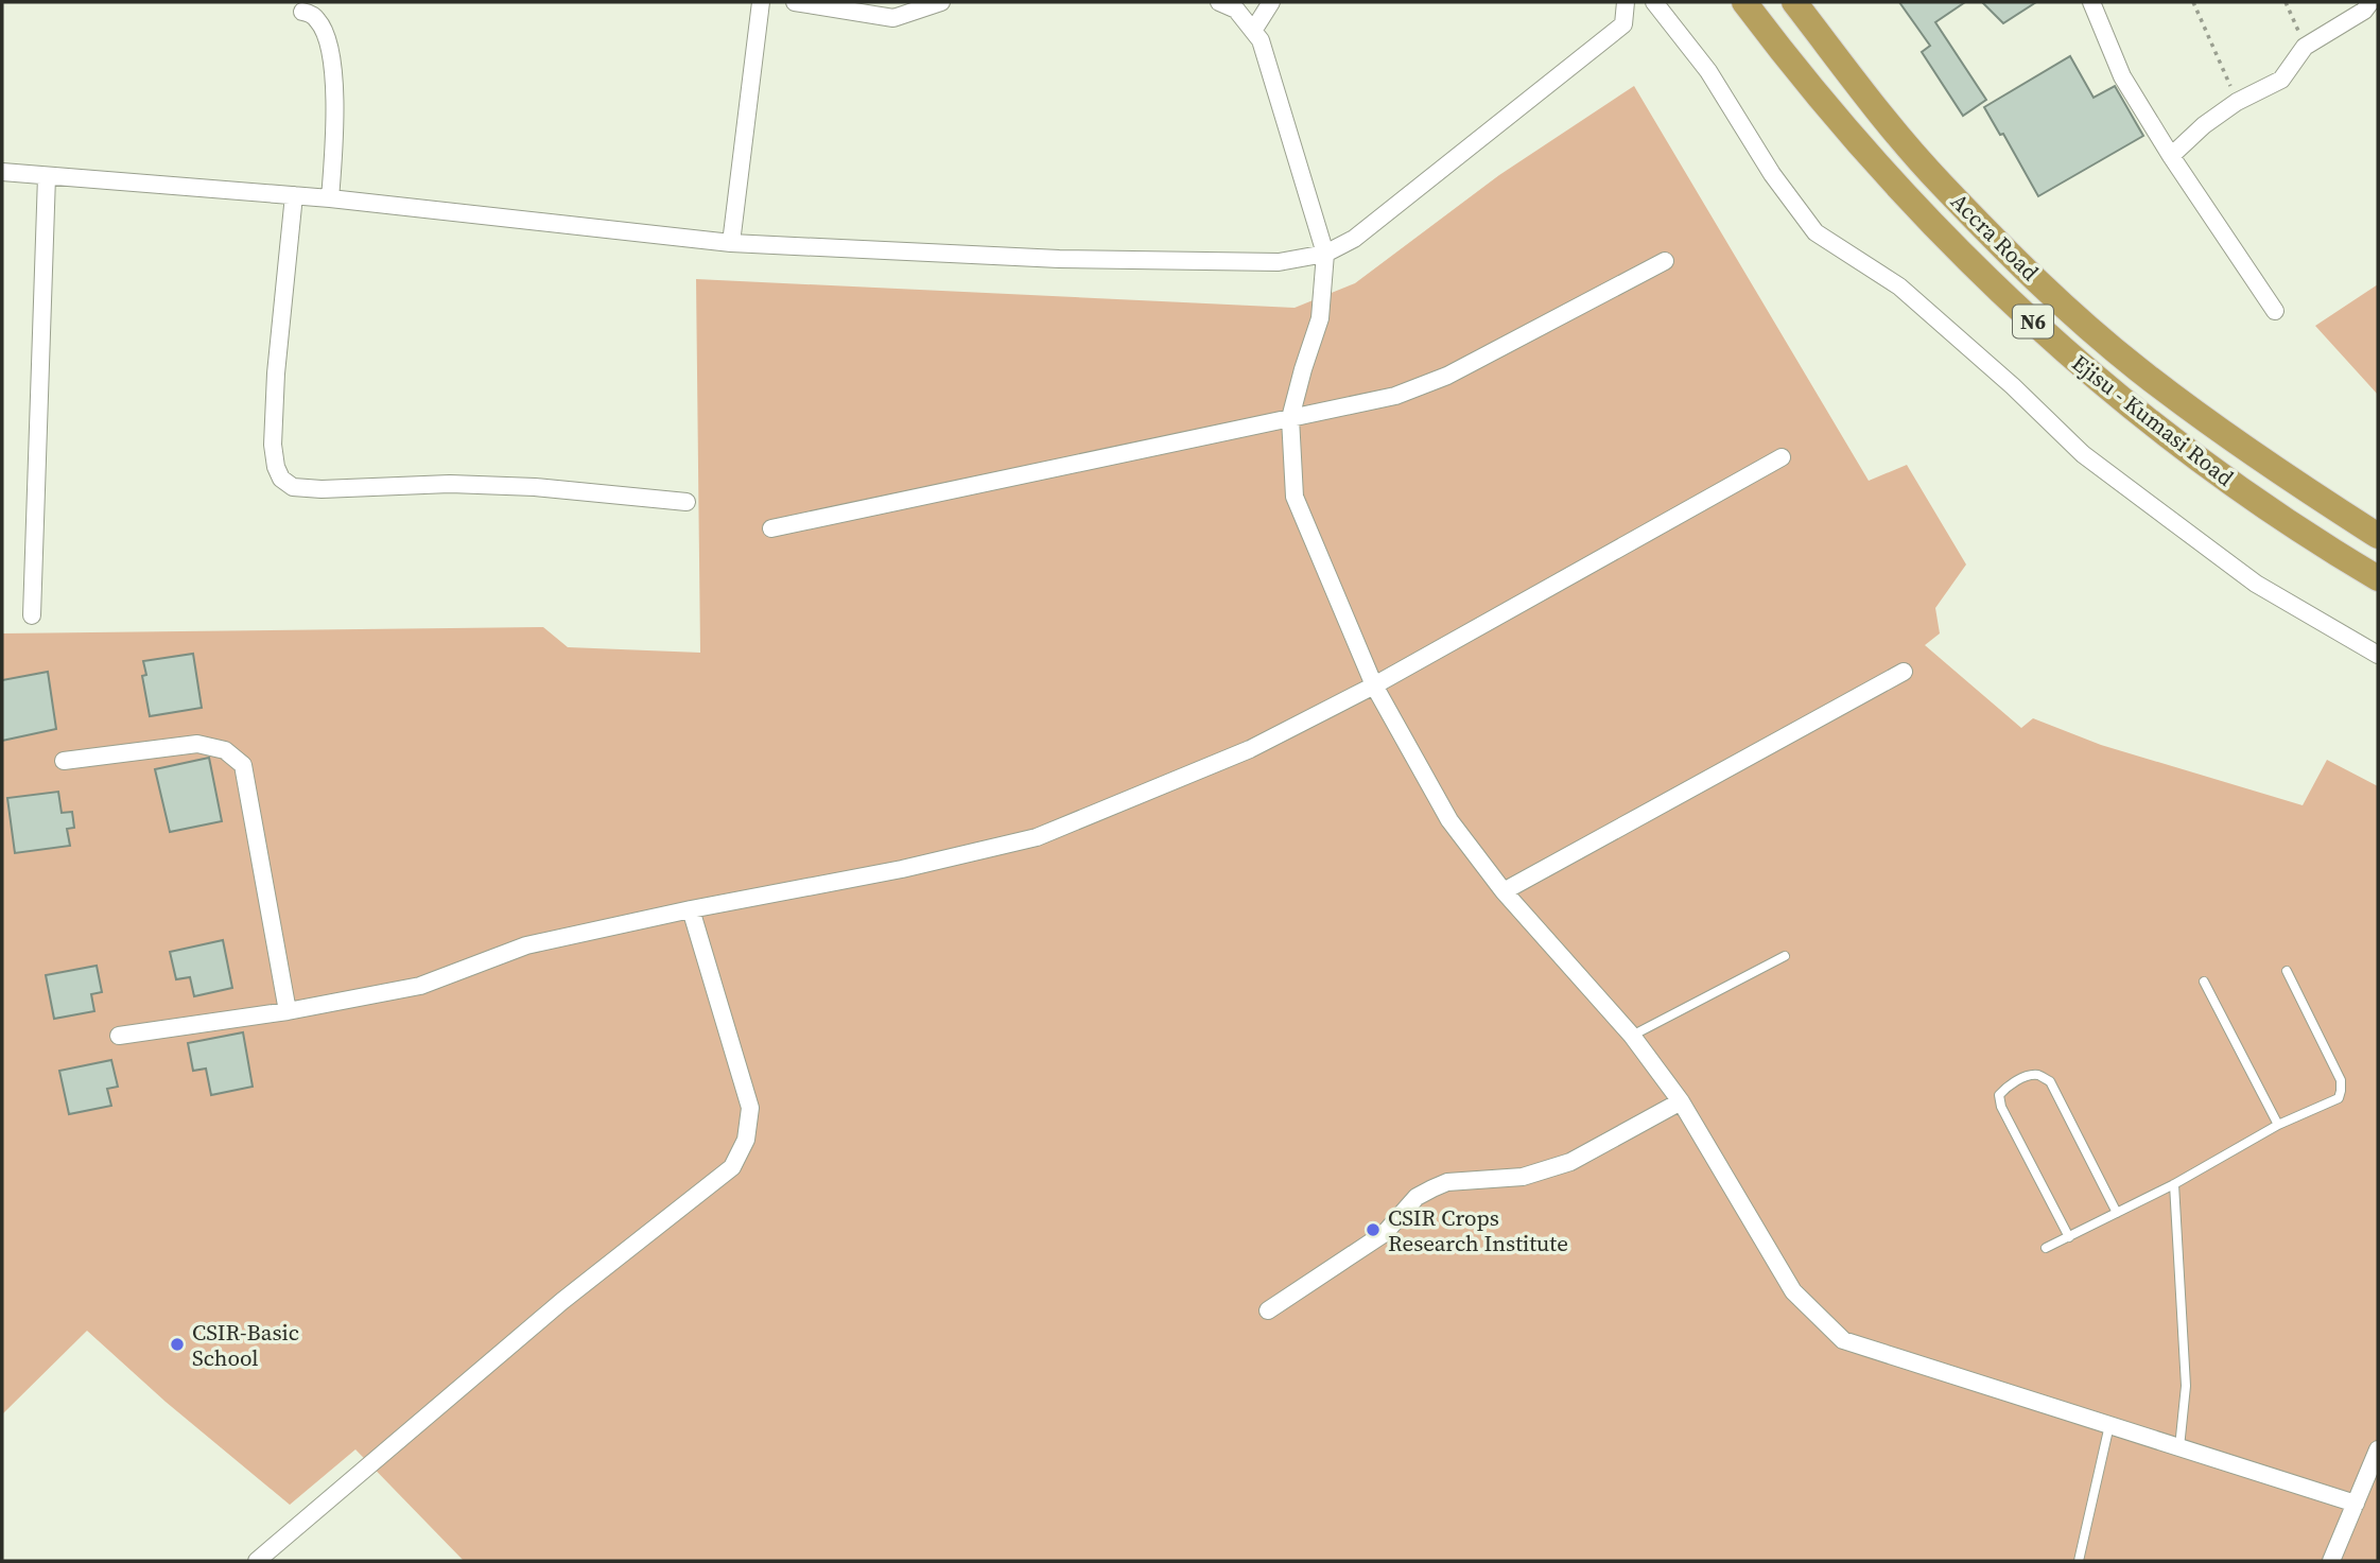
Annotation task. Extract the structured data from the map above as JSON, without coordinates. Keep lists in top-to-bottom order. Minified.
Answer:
{"streets":{"highway":["Accra Road","N6","Ejisu - Kumasi Road"]},"places":["CSIR Crops Research Institute","CSIR-Basic School"]}
